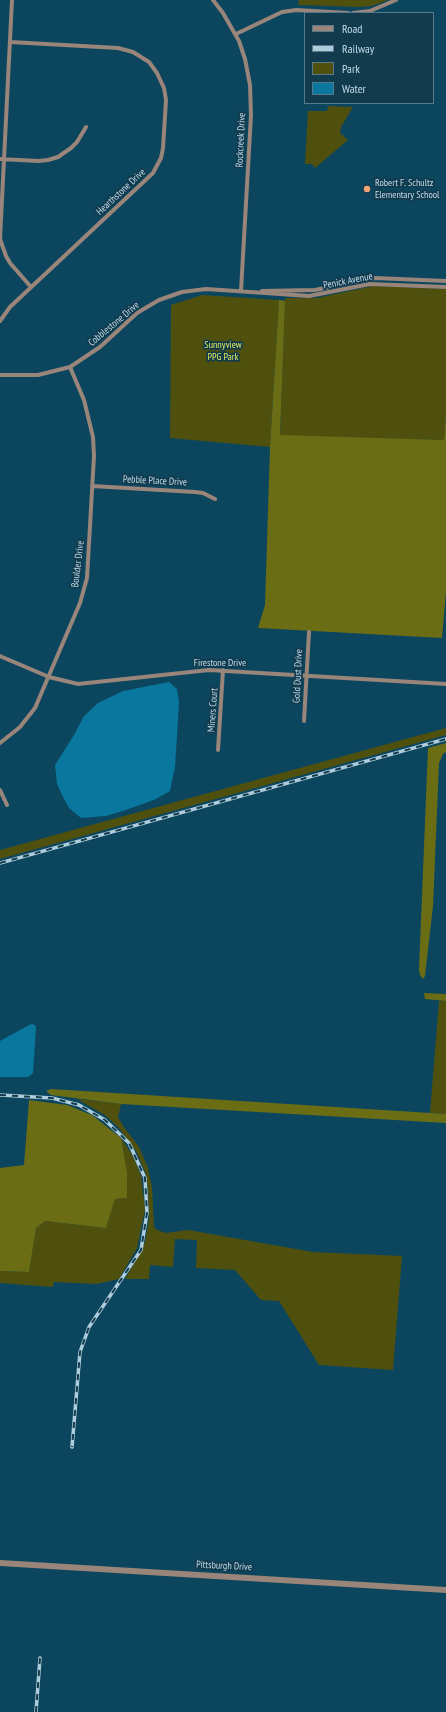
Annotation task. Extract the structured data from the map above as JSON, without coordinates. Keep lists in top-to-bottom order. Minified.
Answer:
{"streets":{"street":["Rockcreek Drive","Hearthstone Drive","Penick Avenue","Cobblestone Drive","Pebble Place Drive","Boulder Drive","Firestone Drive","Gold Dust Drive","Miners Court","Pittsburgh Drive"]},"crossings":[["Rockcreek Drive","Penick Avenue"],["Rockcreek Drive","Cobblestone Drive"],["Penick Avenue","Cobblestone Drive"],["Cobblestone Drive","Boulder Drive"],["Pebble Place Drive","Boulder Drive"],["Boulder Drive","Firestone Drive"],["Firestone Drive","Gold Dust Drive"],["Firestone Drive","Miners Court"]],"parks":["Sunnyview PPG Park"],"places":["Robert F. Schultz Elementary School"],"legend":["Road","Railway","Park","Water"]}
